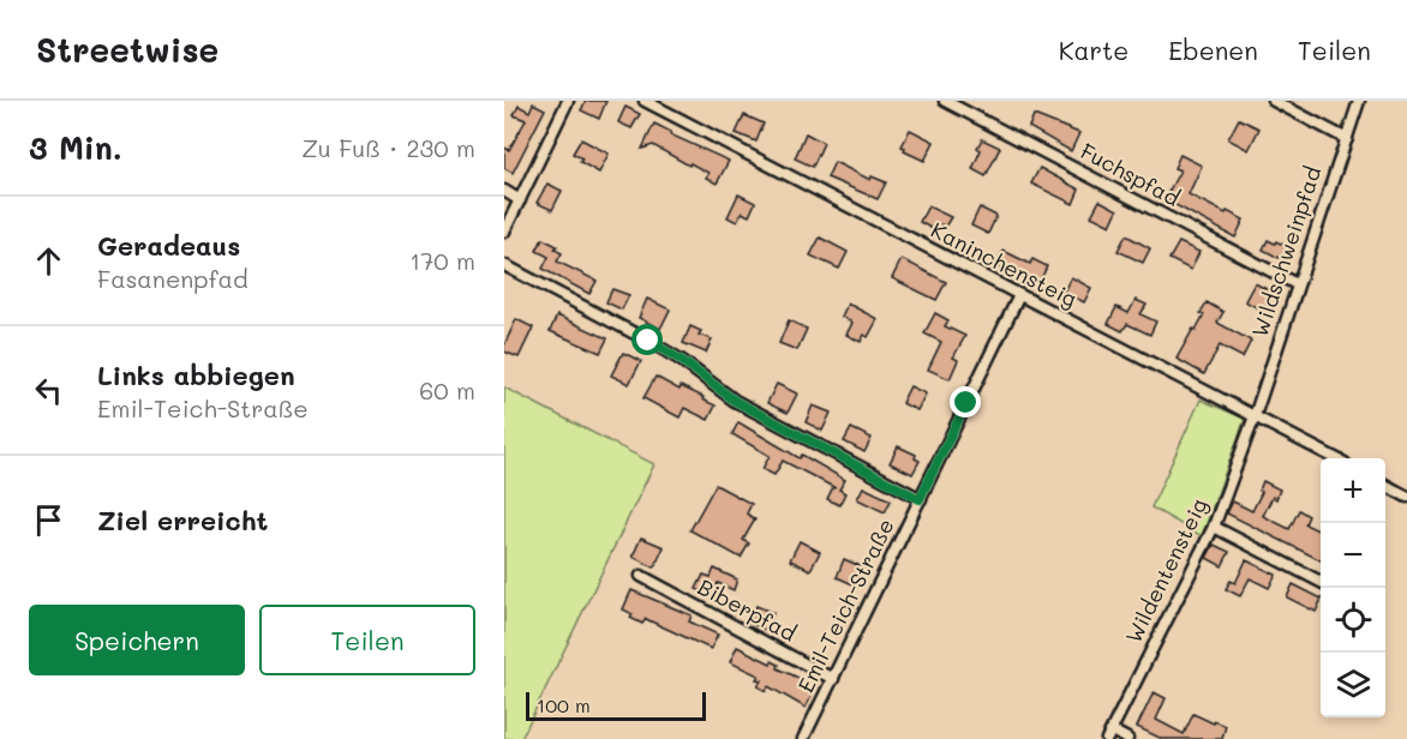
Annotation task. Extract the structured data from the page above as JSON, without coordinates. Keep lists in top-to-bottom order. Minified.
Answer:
{"streets":{"street":["Fuchspfad","Wildschweinpfad","Kaninchensteig","Wildentensteig","Emil-Teich-Straße","Biberpfad"]},"crossings":[["Fuchspfad","Wildschweinpfad"],["Wildschweinpfad","Kaninchensteig"],["Wildschweinpfad","Wildentensteig"],["Kaninchensteig","Wildentensteig"],["Kaninchensteig","Emil-Teich-Straße"],["Emil-Teich-Straße","Biberpfad"]],"scale_bar":"100 m","page":{"header":"Streetwise","nav":["Karte","Ebenen","Teilen"],"heading":["3 Min.","Zu Fuß · 230 m"],"list":[["Geradeaus","Fasanenpfad","170 m"],["Links abbiegen","Emil-Teich-Straße","60 m"],"Ziel erreicht"],"map_buttons":["+","−"],"buttons":["Speichern","Teilen"],"scale":"100 m"}}
